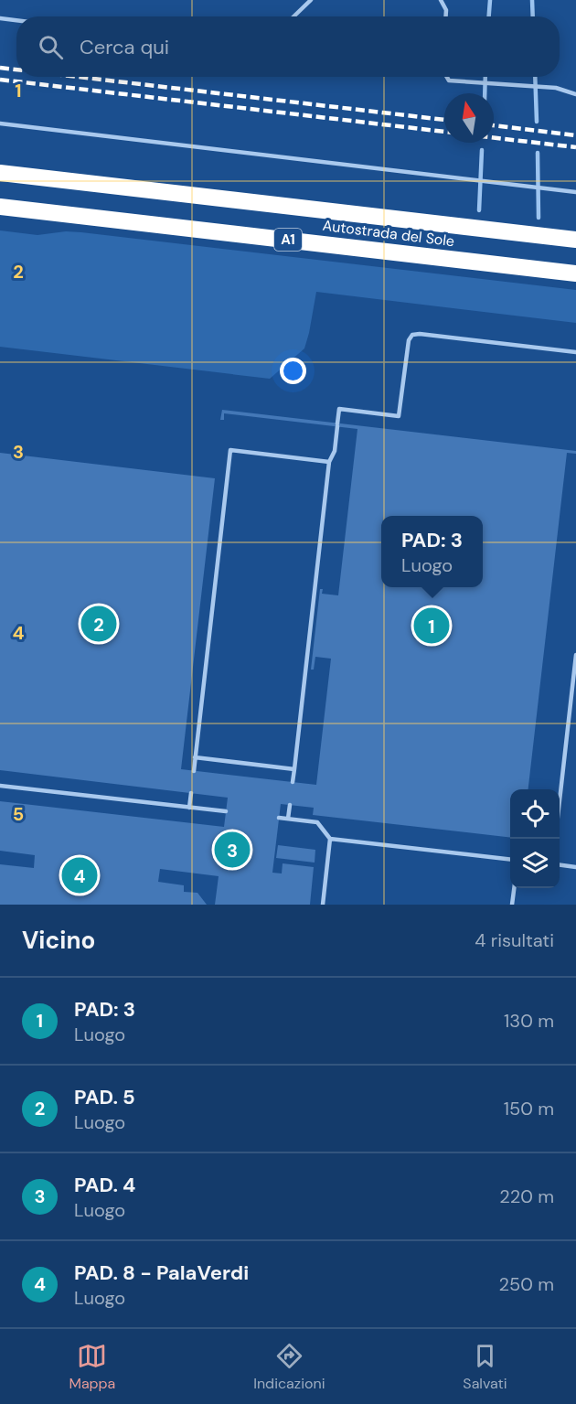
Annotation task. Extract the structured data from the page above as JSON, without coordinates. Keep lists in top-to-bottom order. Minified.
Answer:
{"streets":{"highway":["Autostrada del Sole","A1"]},"north":"top","page":{"search":"Cerca qui","popup":["PAD: 3","Luogo"],"pins":["2","1","3","4"],"heading":["Vicino","4 risultati"],"list":[{"mark":"1","name":"PAD: 3","note":"Luogo","value":"130 m"},{"mark":"2","name":"PAD. 5","note":"Luogo","value":"150 m"},{"mark":"3","name":"PAD. 4","note":"Luogo","value":"220 m"},{"mark":"4","name":"PAD. 8 - PalaVerdi","note":"Luogo","value":"250 m"}],"nav":["Mappa","Indicazioni","Salvati"]},"grid":{"rows":["1","2","3","4","5"]}}
